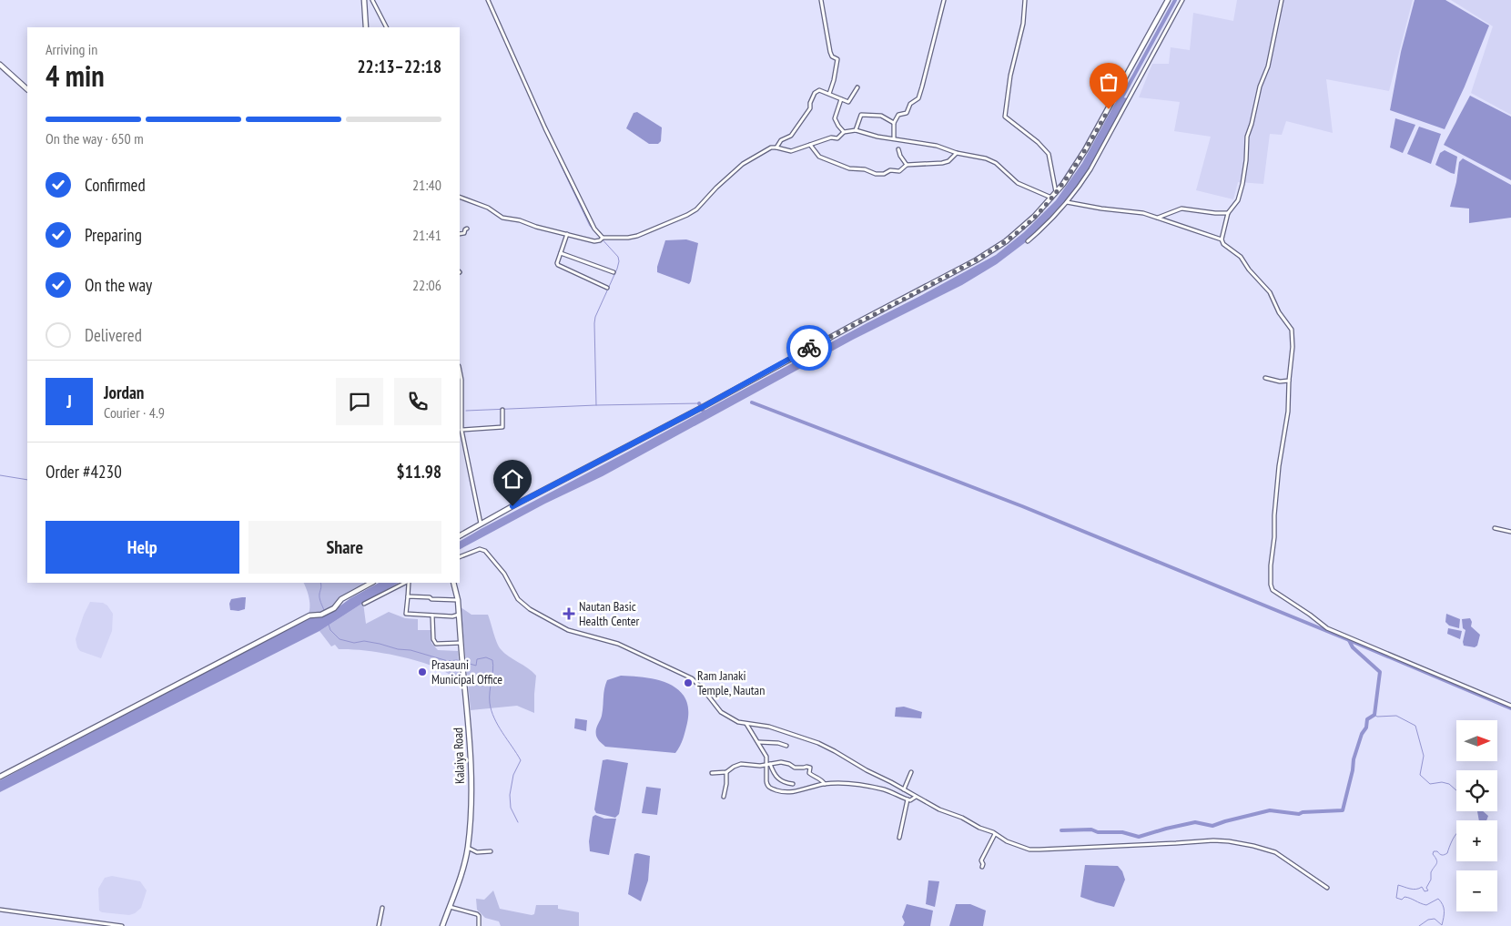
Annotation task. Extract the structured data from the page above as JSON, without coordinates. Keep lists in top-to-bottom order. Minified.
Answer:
{"streets":{"main road":["Kalaiya Road"]},"places":{"health":["Nautan Basic Health Center"],"other":["Prasauni Municipal Office","Ram Janaki Temple, Nautan"]},"north":"right","page":{"heading":["4 min","Arriving in","22:13–22:18"],"panel":["Jordan","Courier · 4.9","Order #4230","$11.98"],"bar":"On the way · 650 m","list":[["Confirmed","21:40"],["Preparing","21:41"],["On the way","22:06"],"Delivered"],"round":"J","buttons":["Help","Share"],"map_buttons":["+","−"]}}
